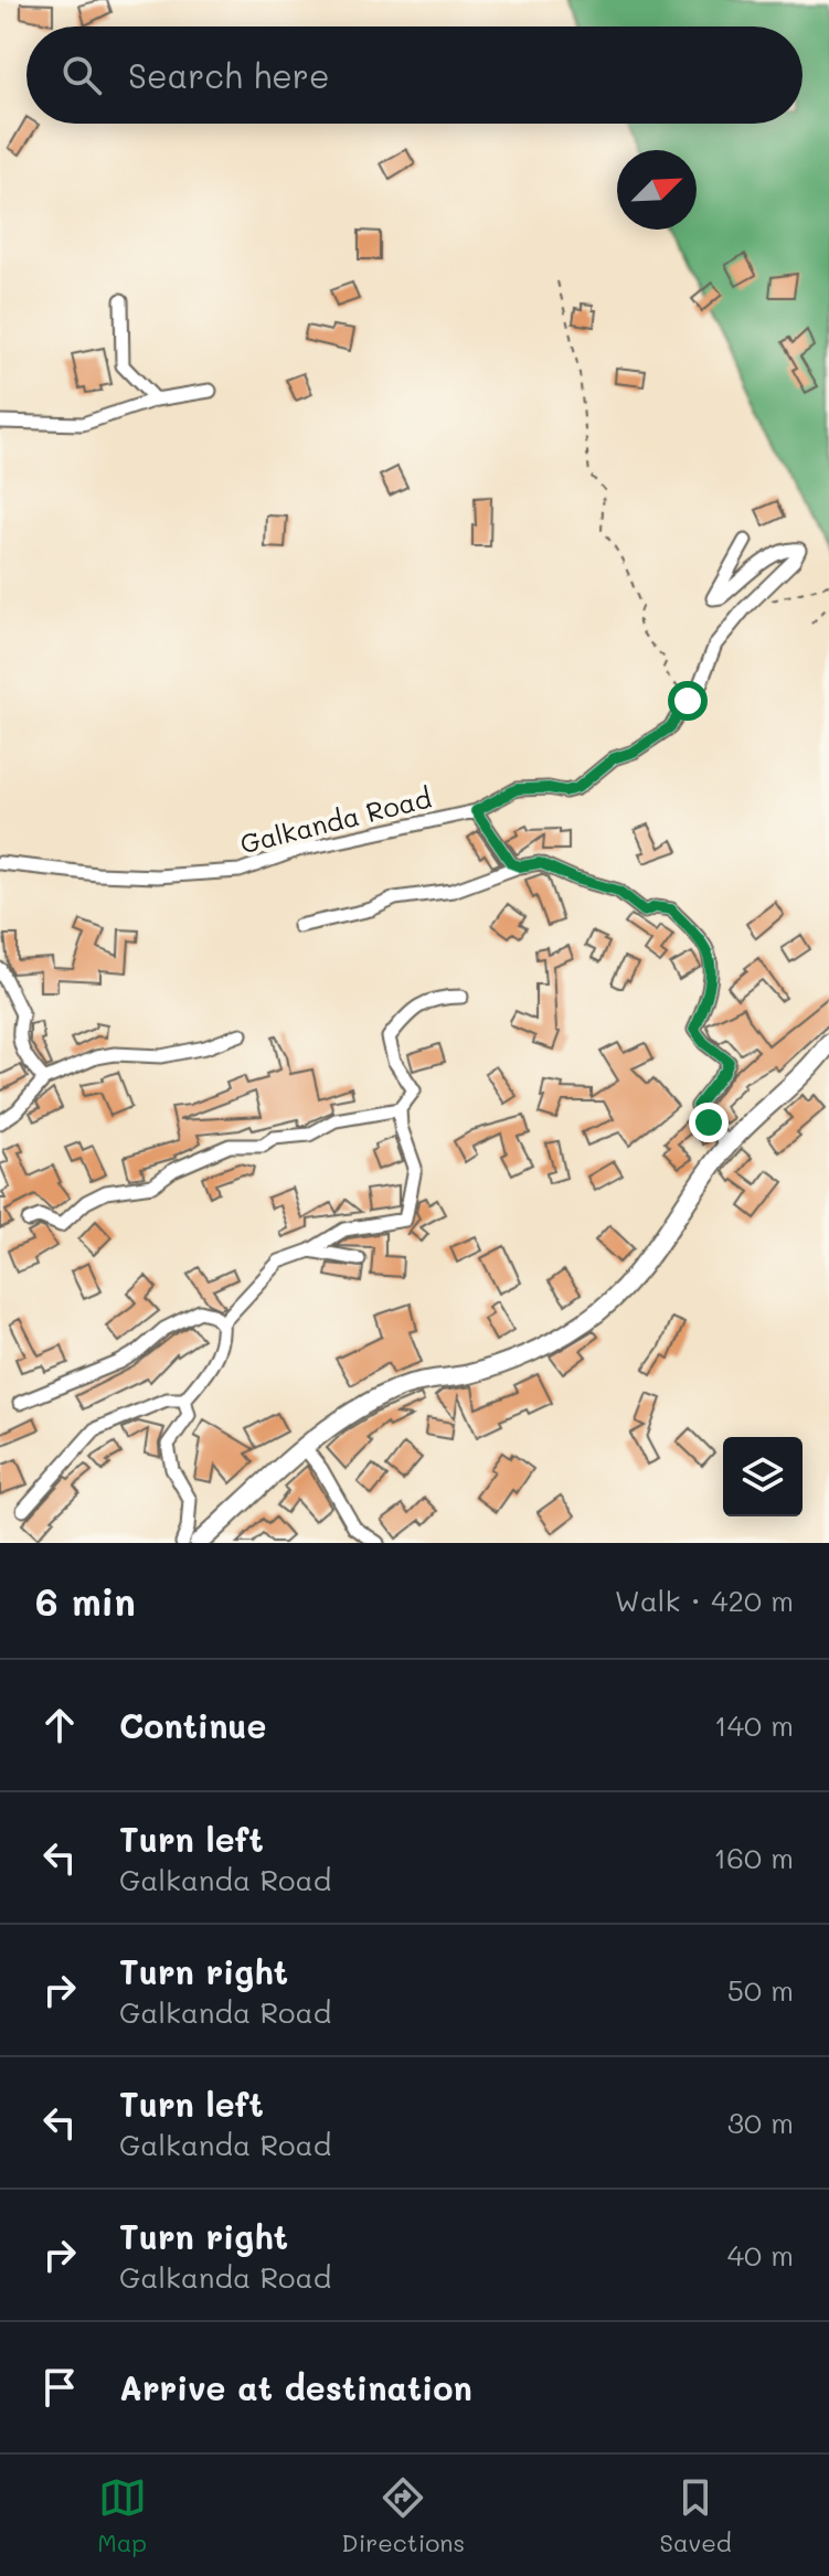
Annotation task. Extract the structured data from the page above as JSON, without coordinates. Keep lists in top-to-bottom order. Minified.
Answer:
{"streets":{"street":["Galkanda Road"]},"north":"top right","page":{"search":"Search here","heading":["6 min","Walk · 420 m"],"list":[["Continue","140 m"],["Turn left","Galkanda Road","160 m"],["Turn right","Galkanda Road","50 m"],["Turn left","Galkanda Road","30 m"],["Turn right","Galkanda Road","40 m"],"Arrive at destination"],"nav":["Map","Directions","Saved"]}}
